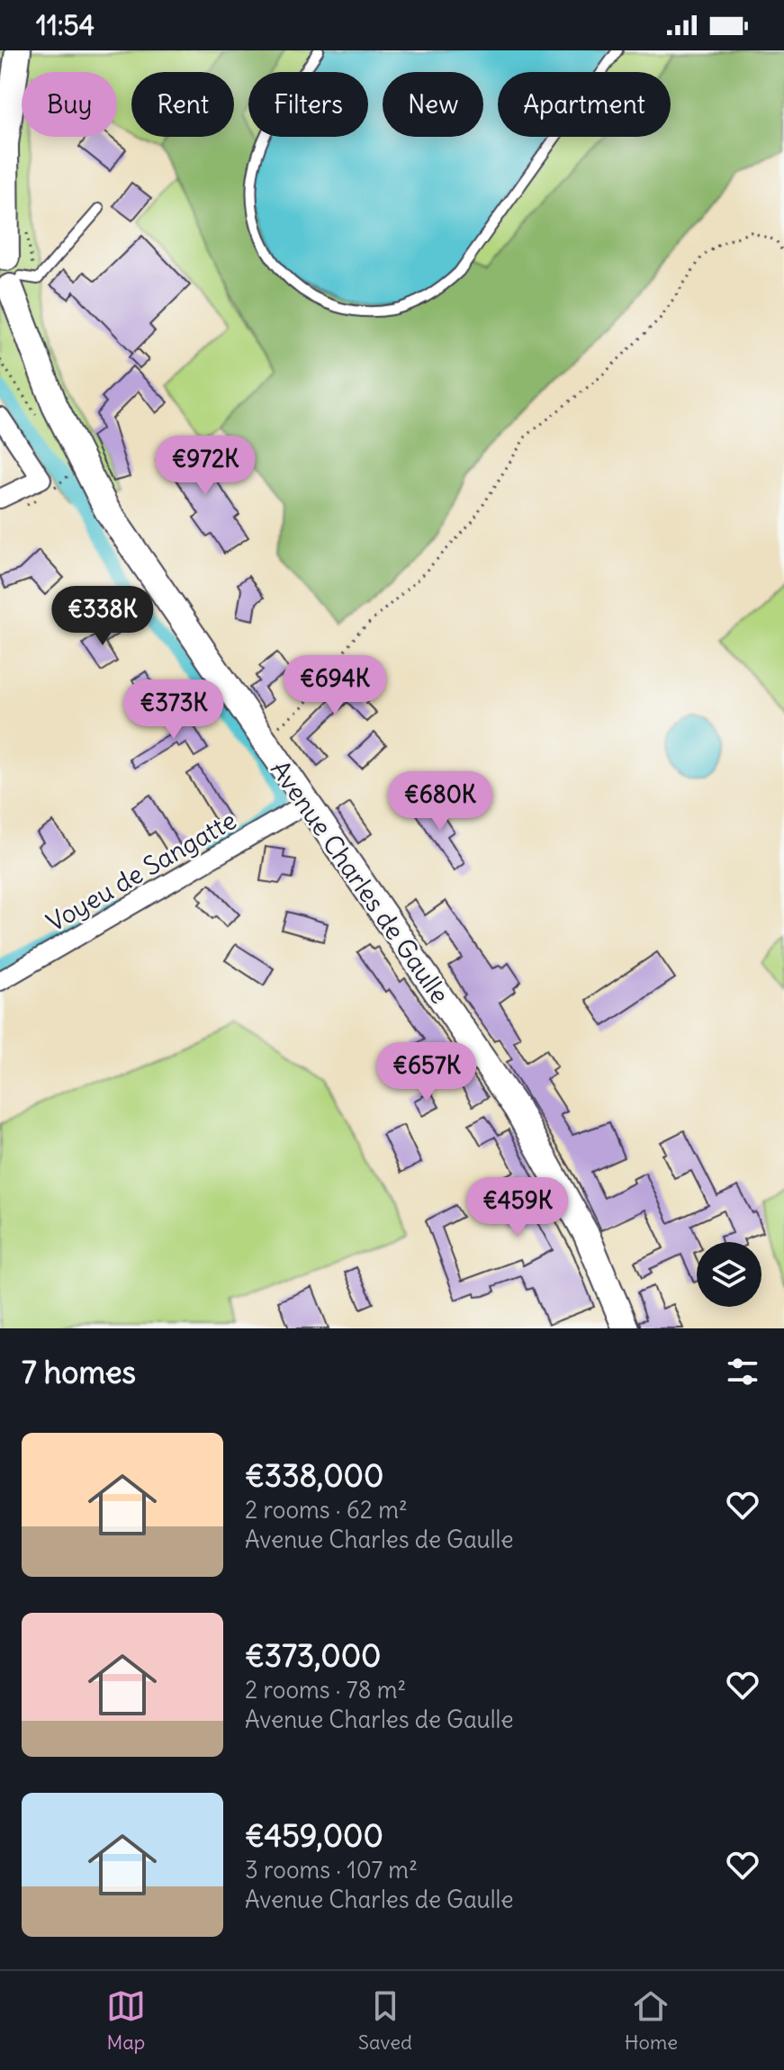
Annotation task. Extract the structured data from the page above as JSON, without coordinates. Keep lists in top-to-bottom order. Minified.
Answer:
{"streets":{"main road":["Avenue Charles de Gaulle"],"street":["Voyeu de Sangatte"]},"crossings":[["Voyeu de Sangatte","Avenue Charles de Gaulle"]],"page":{"status":"11:54","chip":["Buy","Rent","Filters","New","Apartment"],"price":["€972K","€338K","€694K","€373K","€680K","€657K","€459K"],"heading":"7 homes","list":[{"name":"€338,000","note":"2 rooms · 62 m² · Avenue Charles de Gaulle"},{"name":"€373,000","note":"2 rooms · 78 m² · Avenue Charles de Gaulle"},{"name":"€459,000","note":"3 rooms · 107 m² · Avenue Charles de Gaulle"}],"tabs":["Map","Saved","Home"]}}
